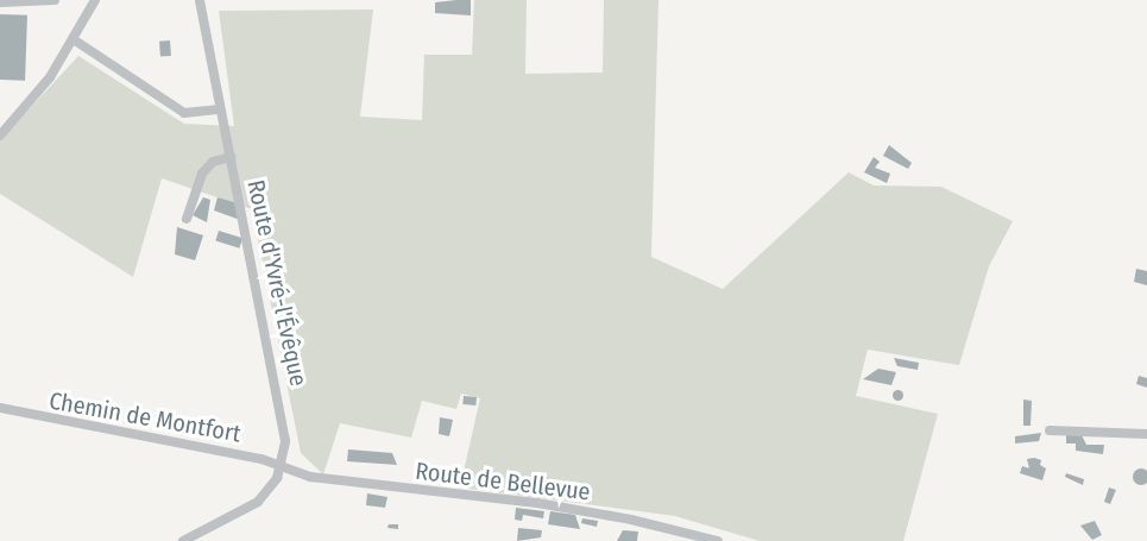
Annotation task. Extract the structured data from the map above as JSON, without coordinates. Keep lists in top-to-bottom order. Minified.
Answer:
{"streets":{"street":["Route d'Yvré-l'Évêque","Chemin de Montfort","Route de Bellevue"]},"crossings":[["Route d'Yvré-l'Évêque","Chemin de Montfort"],["Route d'Yvré-l'Évêque","Route de Bellevue"],["Chemin de Montfort","Route de Bellevue"]]}
